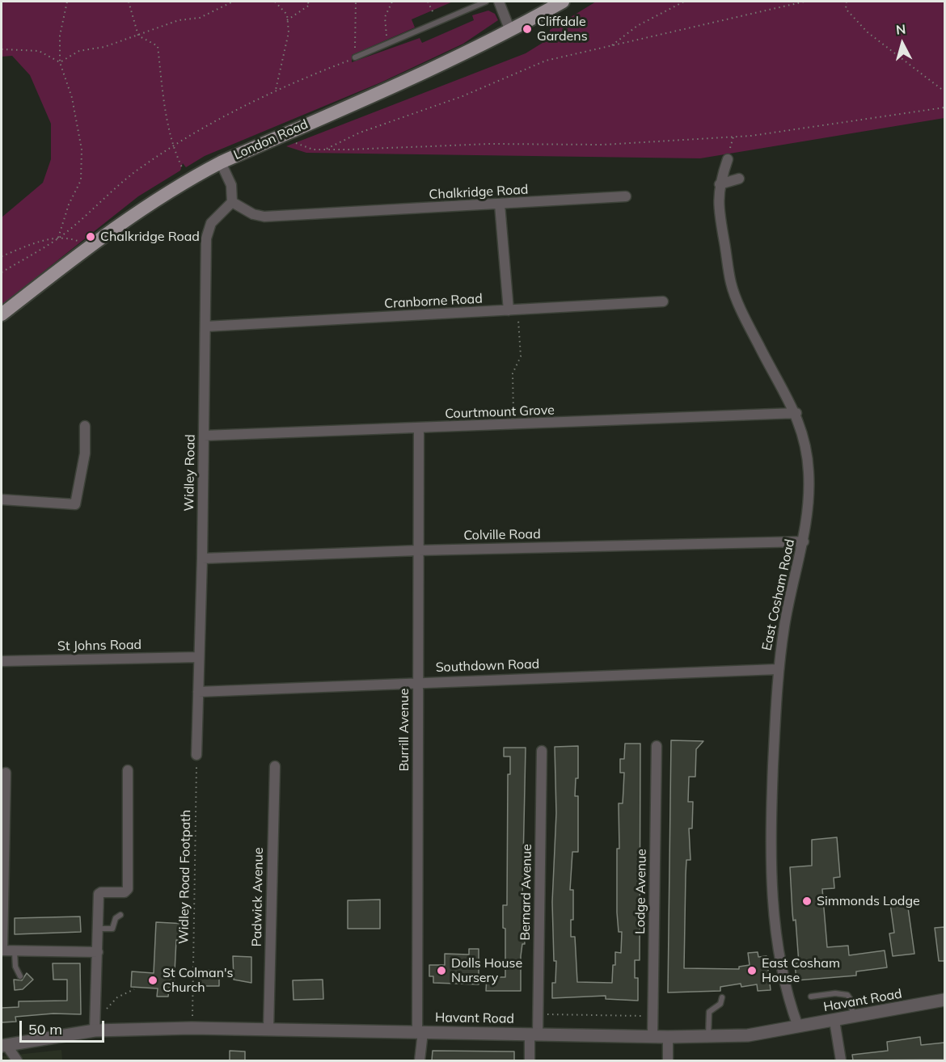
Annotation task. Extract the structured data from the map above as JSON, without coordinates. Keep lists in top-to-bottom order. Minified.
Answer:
{"streets":{"main road":["London Road"],"street":["Chalkridge Road","Cranborne Road","Courtmount Grove","Widley Road","Colville Road","East Cosham Road","St Johns Road","Southdown Road","Burrill Avenue","Lodge Avenue","Bernard Avenue","Padwick Avenue","Havant Road"],"path":["Widley Road Footpath"]},"crossings":[["Chalkridge Road","Widley Road"],["Cranborne Road","Widley Road"],["Courtmount Grove","Widley Road"],["Courtmount Grove","East Cosham Road"],["Courtmount Grove","Burrill Avenue"],["Widley Road","Colville Road"],["Widley Road","St Johns Road"],["Widley Road","Southdown Road"],["Widley Road","Widley Road Footpath"],["Colville Road","East Cosham Road"],["Colville Road","Burrill Avenue"],["East Cosham Road","Southdown Road"],["East Cosham Road","Havant Road"],["Southdown Road","Burrill Avenue"],["Burrill Avenue","Havant Road"],["Widley Road Footpath","Havant Road"],["Lodge Avenue","Havant Road"],["Bernard Avenue","Havant Road"],["Padwick Avenue","Havant Road"]],"places":["Cliffdale Gardens","Chalkridge Road","Simmonds Lodge","Dolls House Nursery","East Cosham House","St Colman's Church"],"scale_bar":"50 m","north":"top"}
